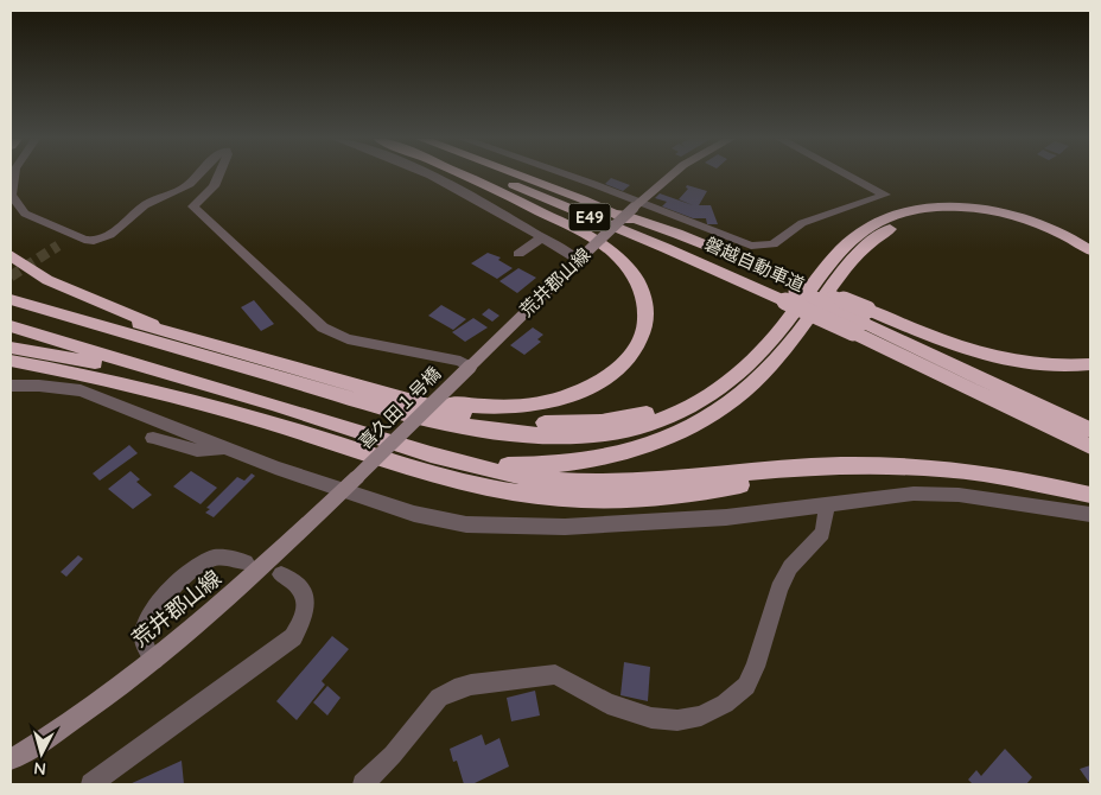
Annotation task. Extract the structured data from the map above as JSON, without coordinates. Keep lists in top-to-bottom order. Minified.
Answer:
{"streets":{"highway":["E49","磐越自動車道"],"main road":["荒井郡山線","喜久田１号橋"]},"crossings":[["荒井郡山線","喜久田１号橋"]],"north":"bottom"}
